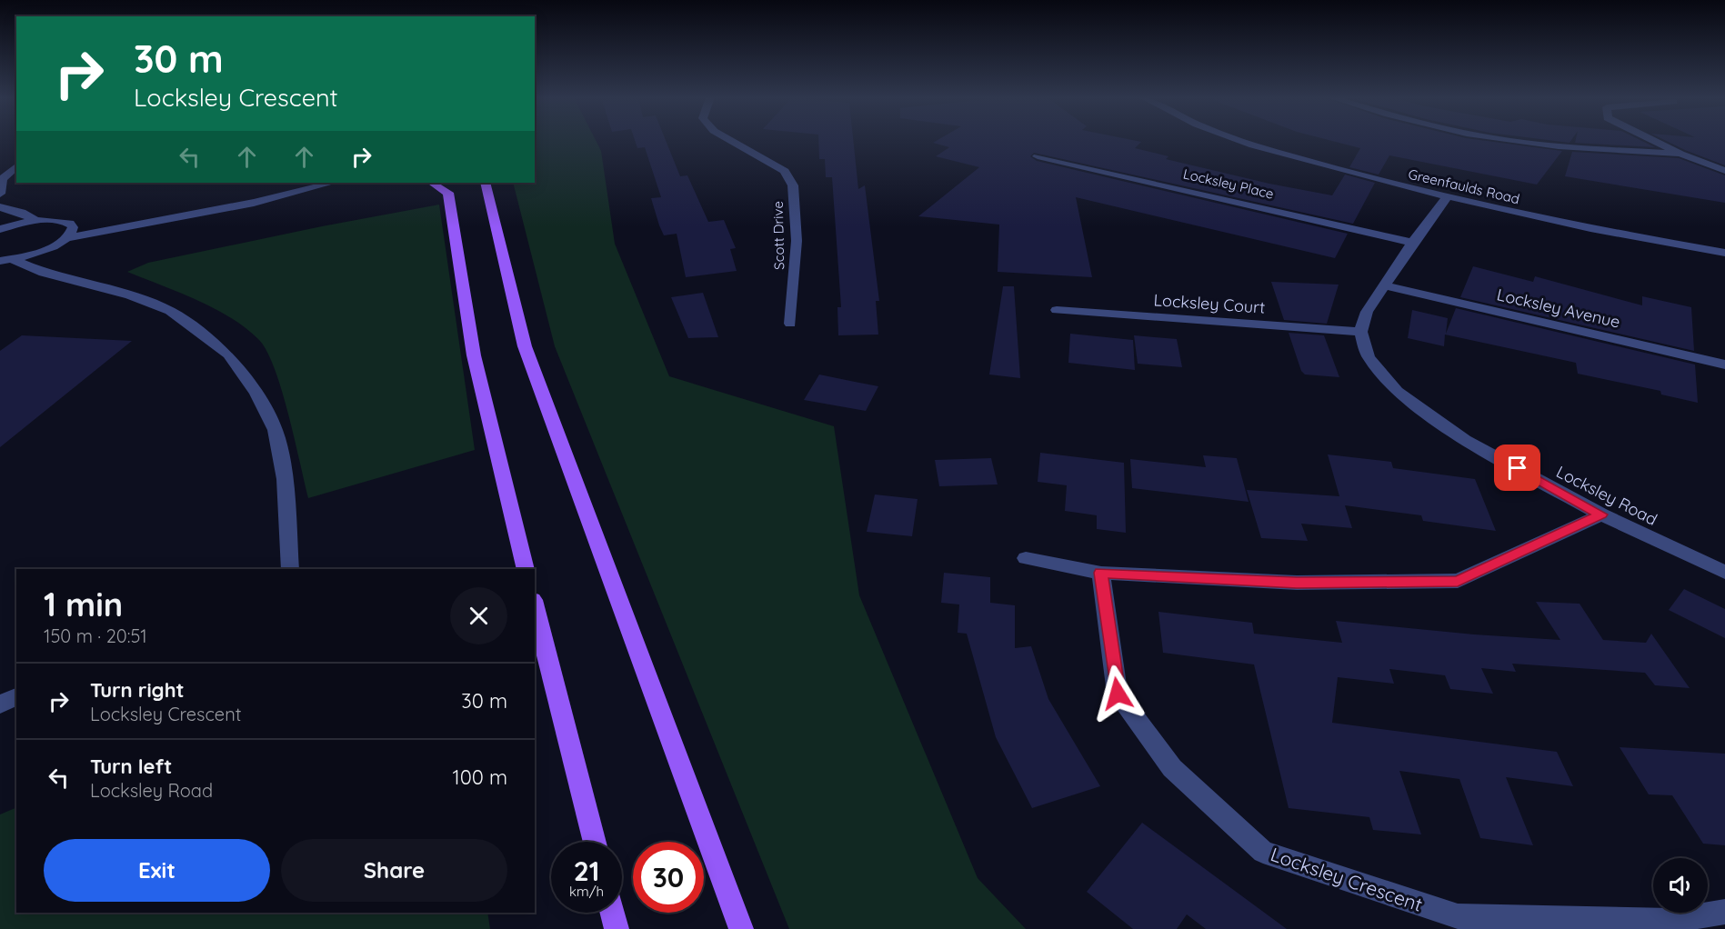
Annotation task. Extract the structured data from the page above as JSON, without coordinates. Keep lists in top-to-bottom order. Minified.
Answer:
{"streets":{"street":["Locksley Place","Greenfaulds Road","Scott Drive","Locksley Court","Locksley Avenue","Locksley Road","Locksley Crescent"]},"crossings":[["Locksley Court","Locksley Road"]],"page":{"turn":["30 m","Locksley Crescent"],"heading":["1 min","150 m · 20:51"],"list":[{"name":"Turn right","note":"Locksley Crescent","value":"30 m"},{"name":"Turn left","note":"Locksley Road","value":"100 m"}],"buttons":["Exit","Share"],"speed":"21 km/h","limit":"30"}}
